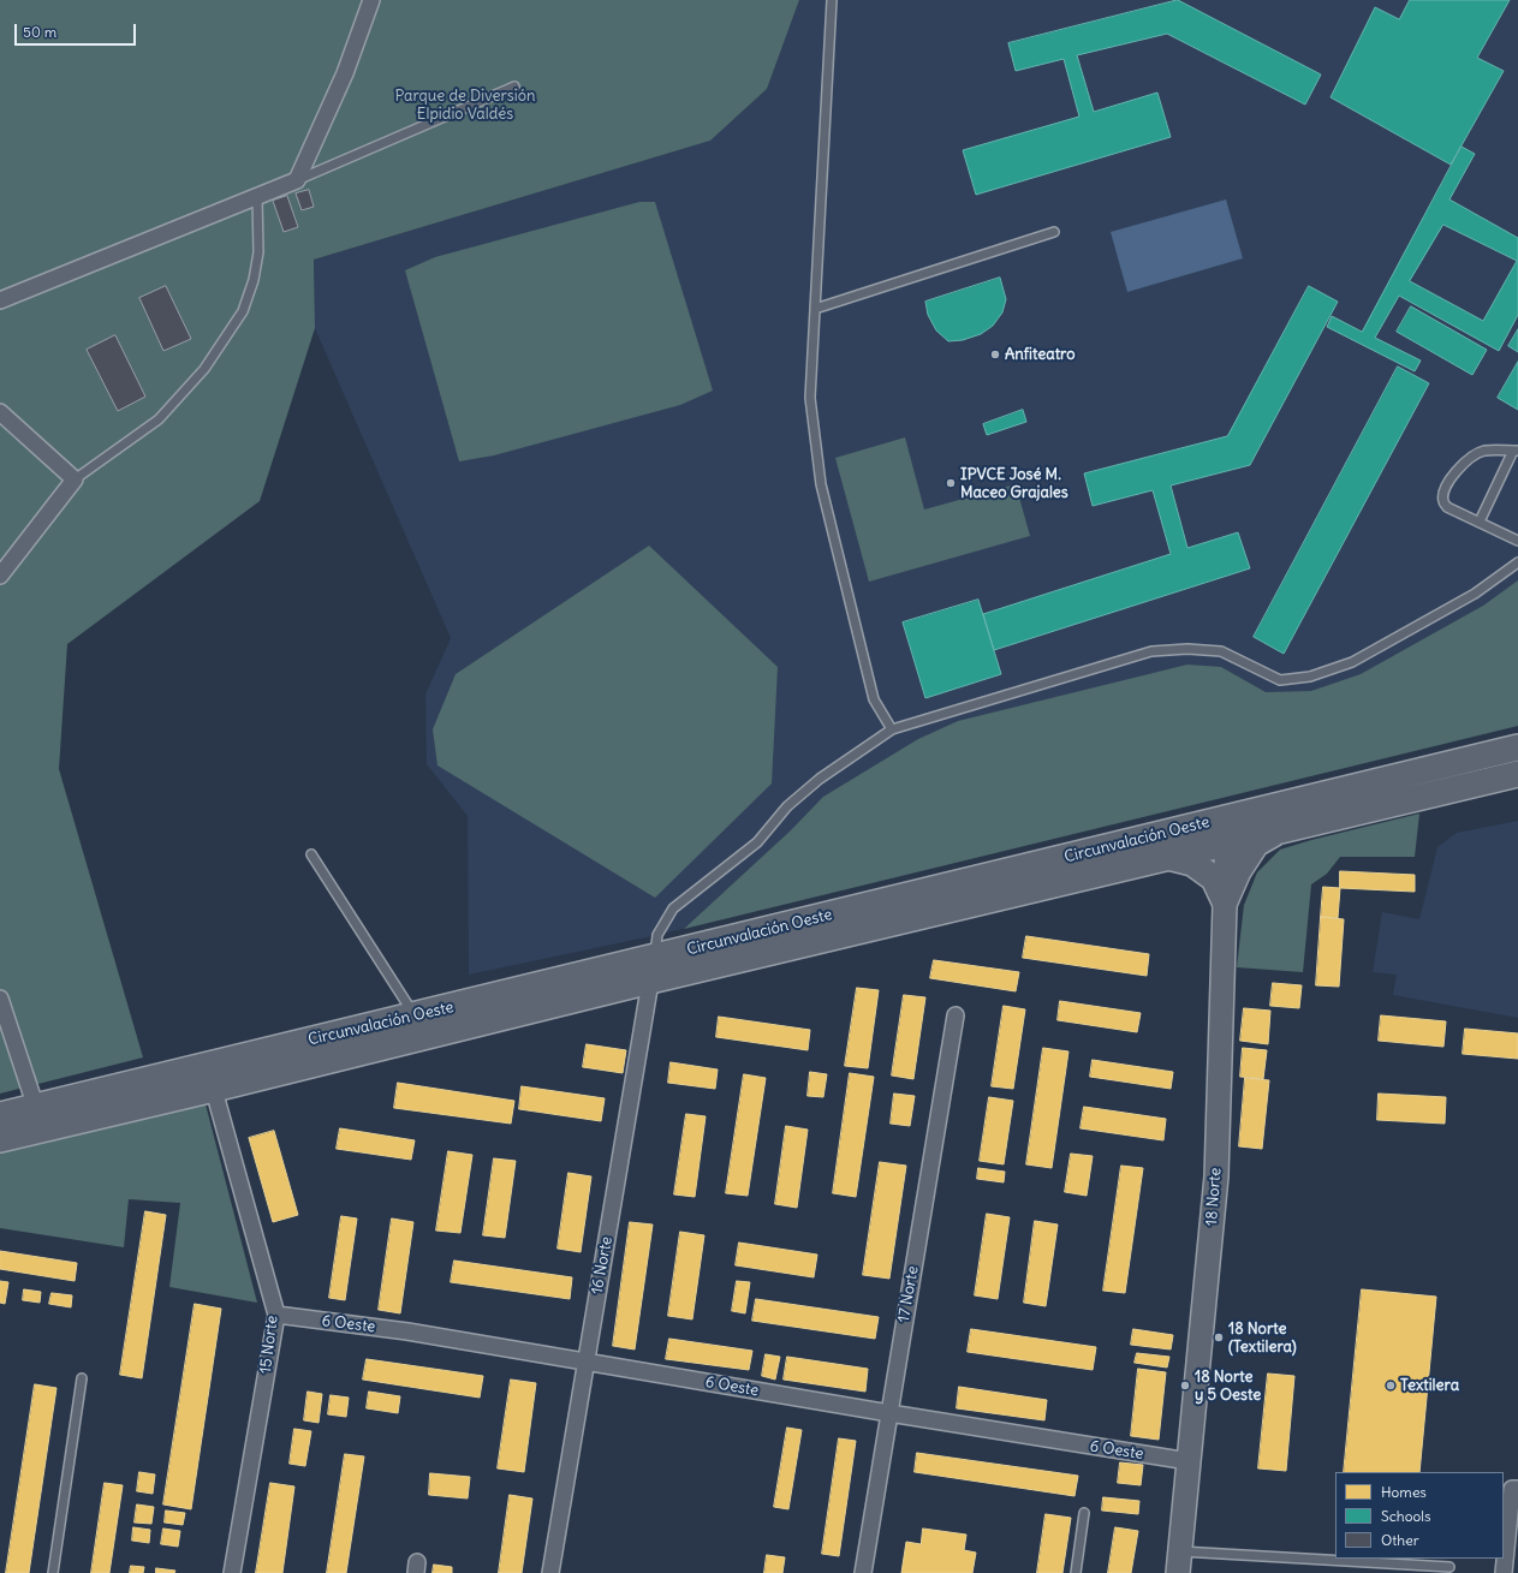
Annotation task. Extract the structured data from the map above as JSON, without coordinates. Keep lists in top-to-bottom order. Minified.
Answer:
{"streets":{"main road":["Circunvalación Oeste","18 Norte"],"street":["16 Norte","17 Norte","6 Oeste","15 Norte"]},"crossings":[["Circunvalación Oeste","18 Norte"],["Circunvalación Oeste","16 Norte"],["Circunvalación Oeste","15 Norte"],["18 Norte","6 Oeste"],["16 Norte","6 Oeste"],["17 Norte","6 Oeste"],["6 Oeste","15 Norte"]],"parks":["Parque de Diversión Elpidio Valdés"],"places":["Anfiteatro","IPVCE José M. Maceo Grajales","18 Norte (Textilera)","18 Norte y 5 Oeste","Textilera"],"legend":["Homes","Schools","Other"],"scale_bar":"50 m"}
